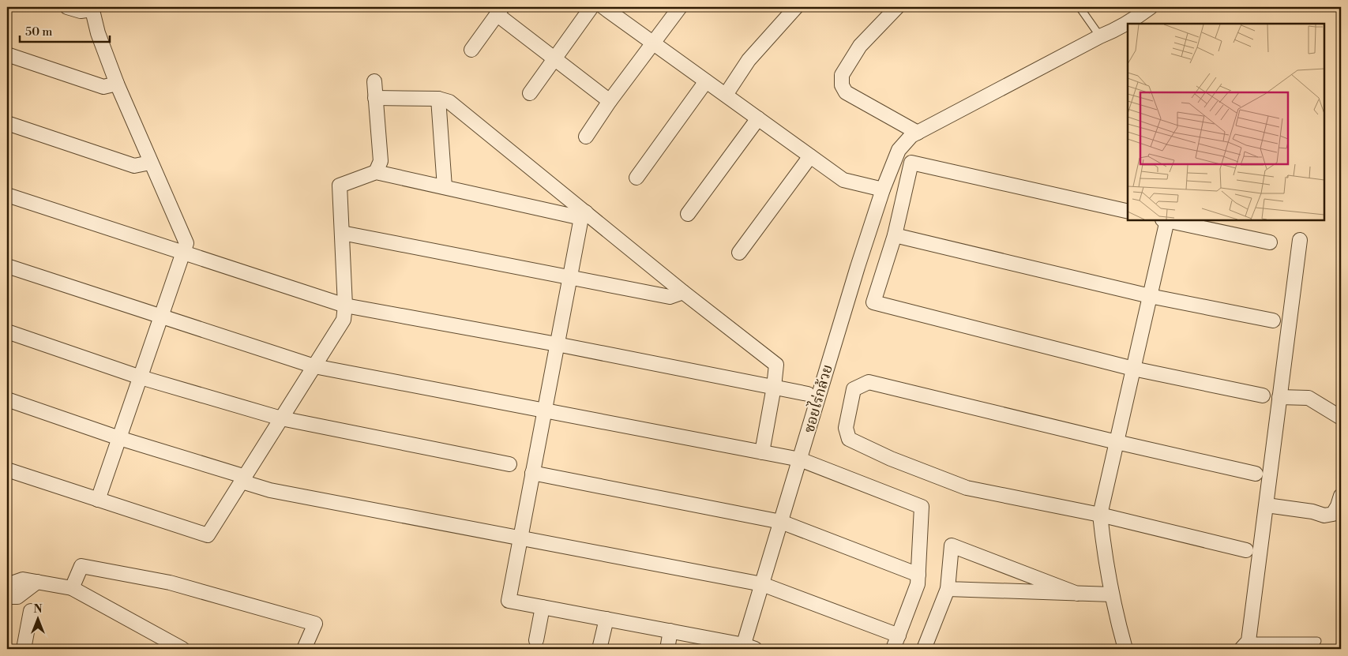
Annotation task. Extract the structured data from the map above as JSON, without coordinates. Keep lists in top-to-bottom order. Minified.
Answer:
{"streets":{"street":["ซอยไร่กล้วย"]},"scale_bar":"50 m","north":"top"}
